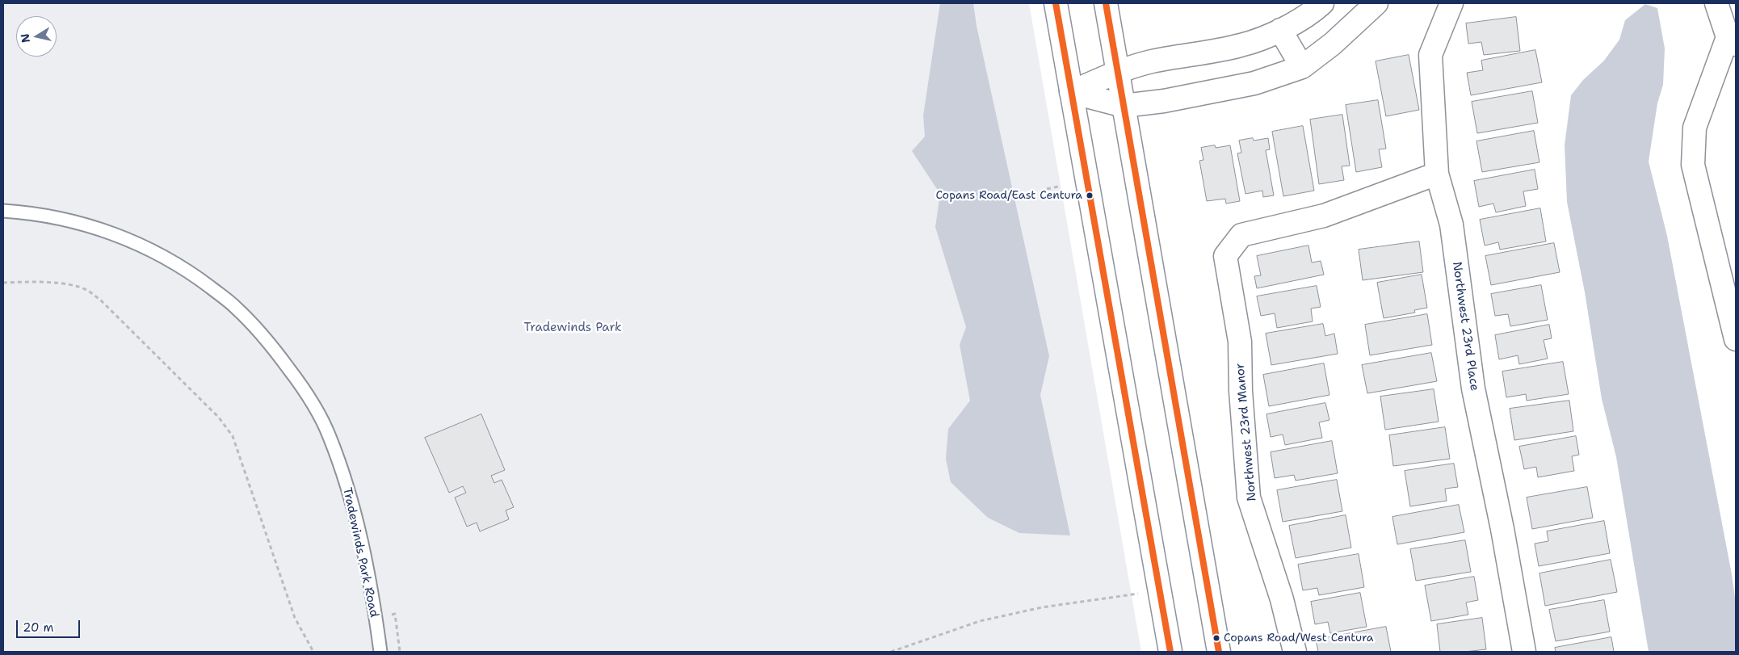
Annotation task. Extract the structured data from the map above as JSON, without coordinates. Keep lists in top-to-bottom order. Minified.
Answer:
{"streets":{"street":["Northwest 23rd Place","Northwest 23rd Manor"],"lane":["Tradewinds Park Road"]},"crossings":[["Northwest 23rd Place","Northwest 23rd Manor"]],"parks":["Tradewinds Park"],"places":["Copans Road/East Centura","Copans Road/West Centura"],"scale_bar":"20 m","north":"left"}
